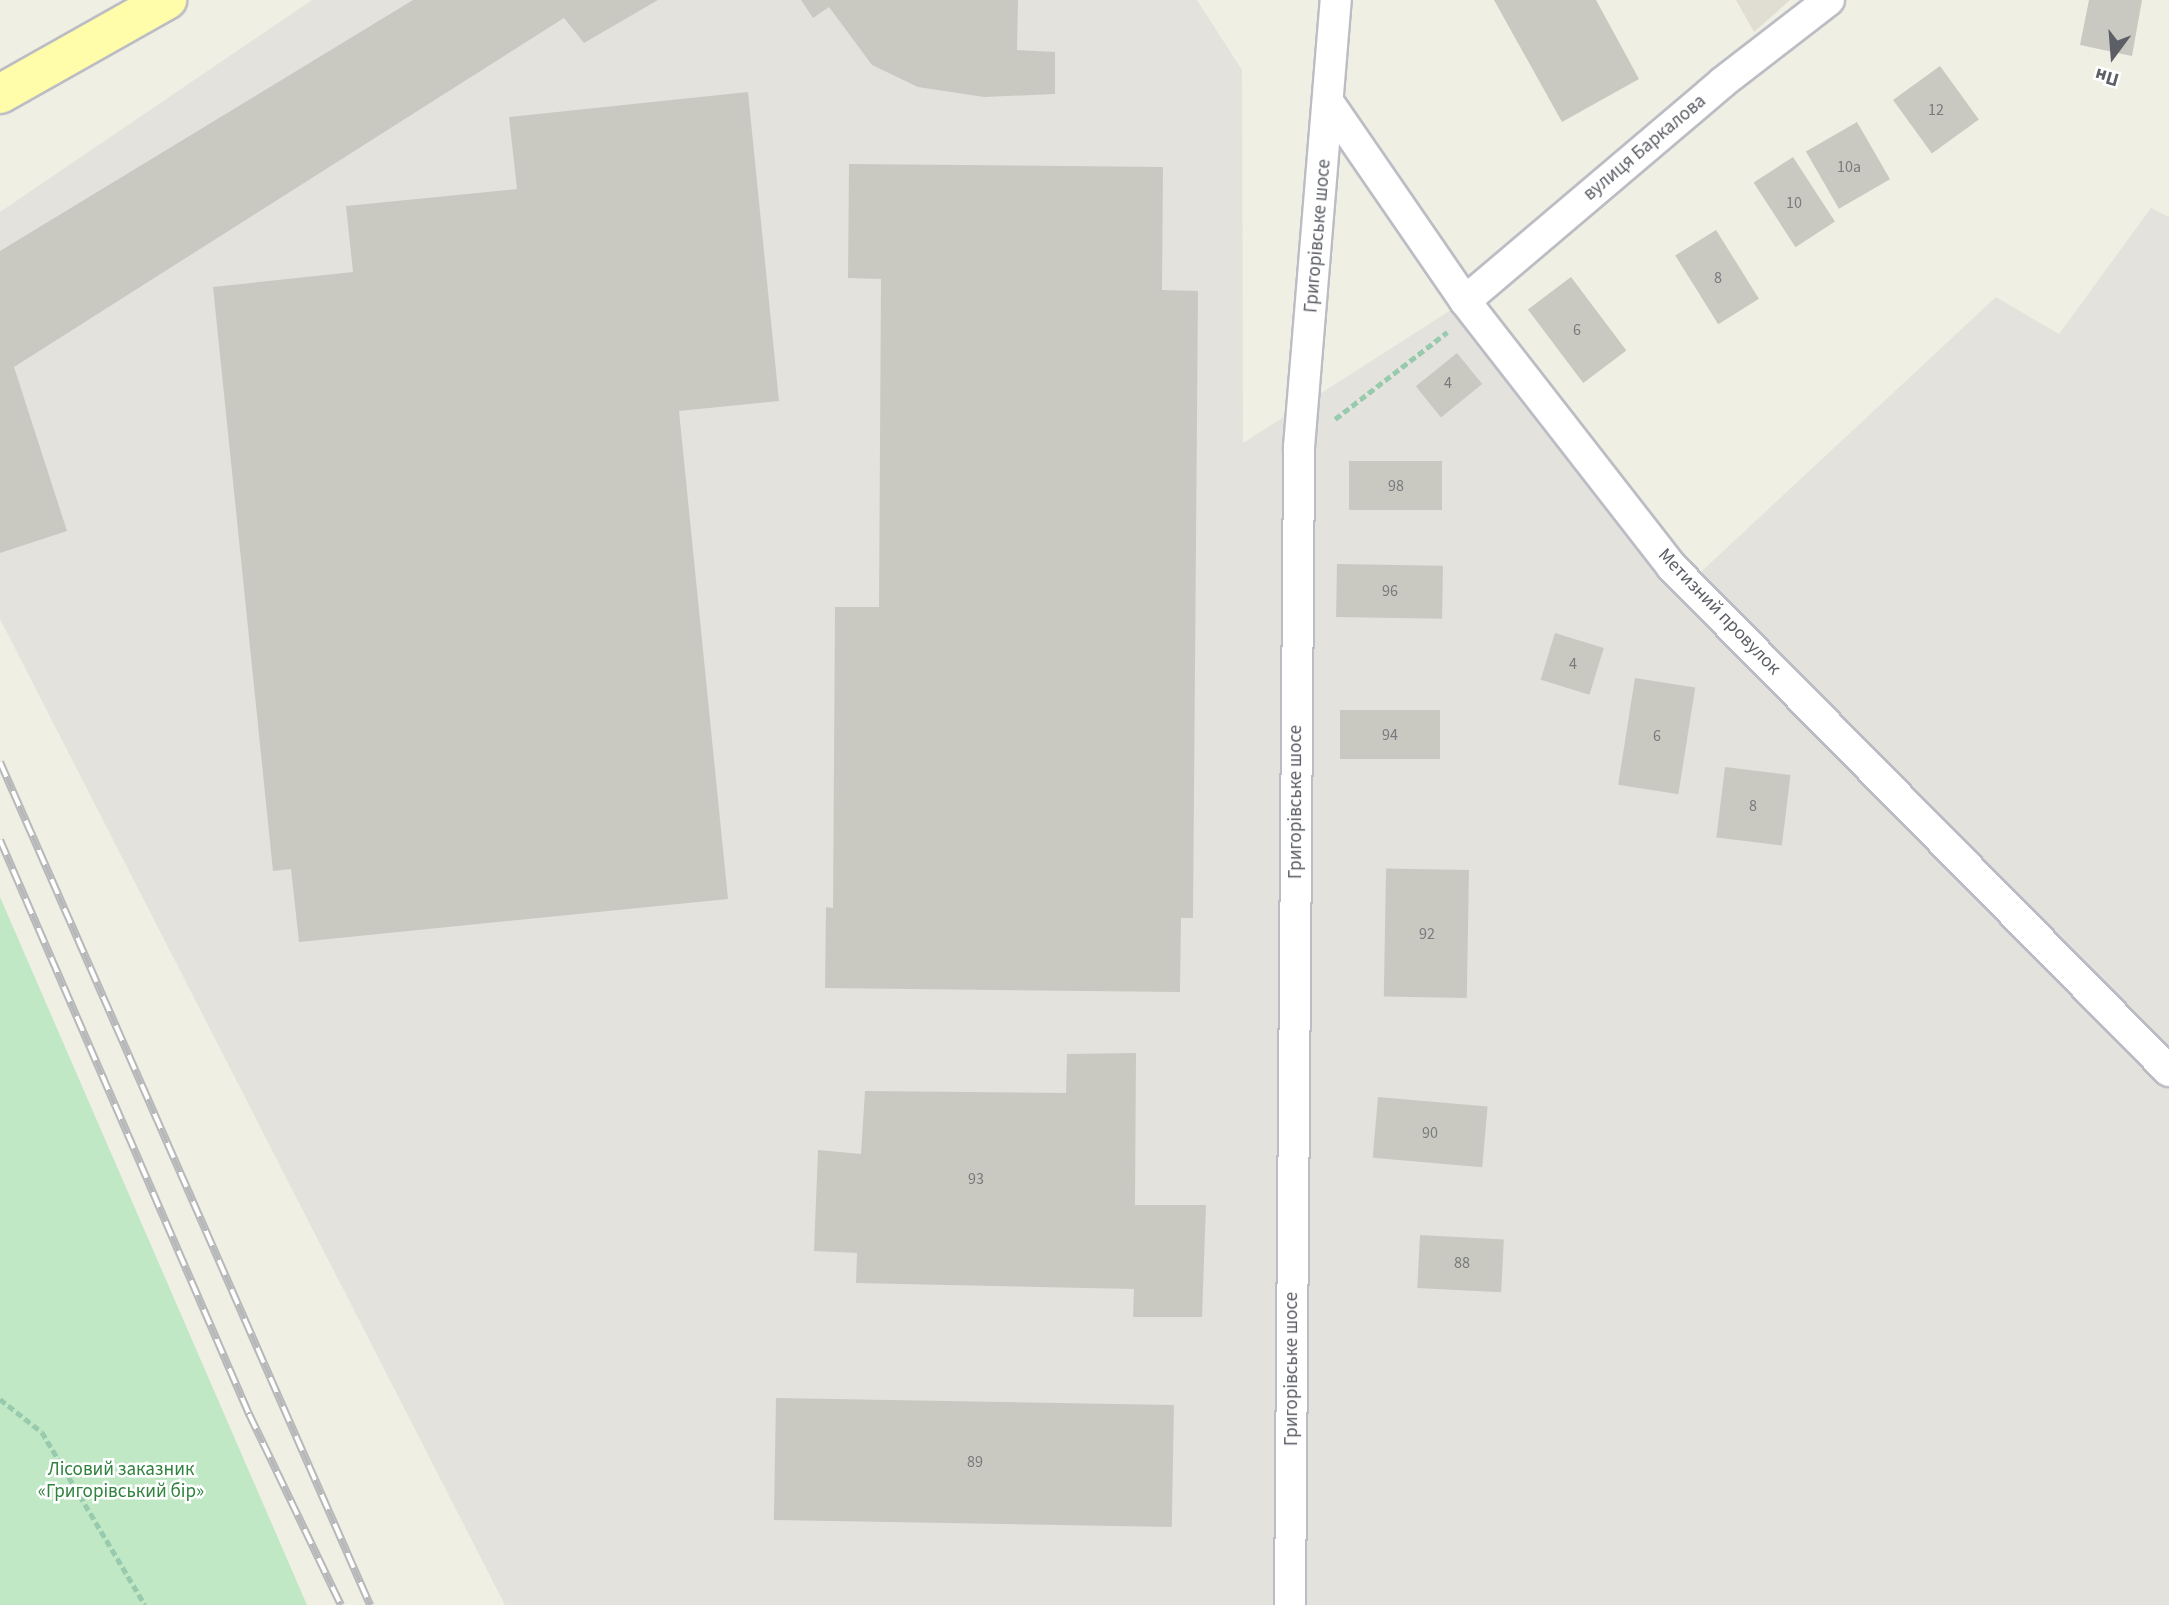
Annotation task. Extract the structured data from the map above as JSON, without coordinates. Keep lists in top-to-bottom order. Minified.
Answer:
{"streets":{"street":["вулиця Баркалова","Григорівське шосе","Метизний провулок"]},"crossings":[["вулиця Баркалова","Метизний провулок"],["Григорівське шосе","Метизний провулок"]],"parks":["Лісовий заказник «Григорівський бір»"],"house_numbers":["12","10а","10","8","6","4","98","96","4","94","6","8","92","90","93","88","89"],"north":"bottom"}
